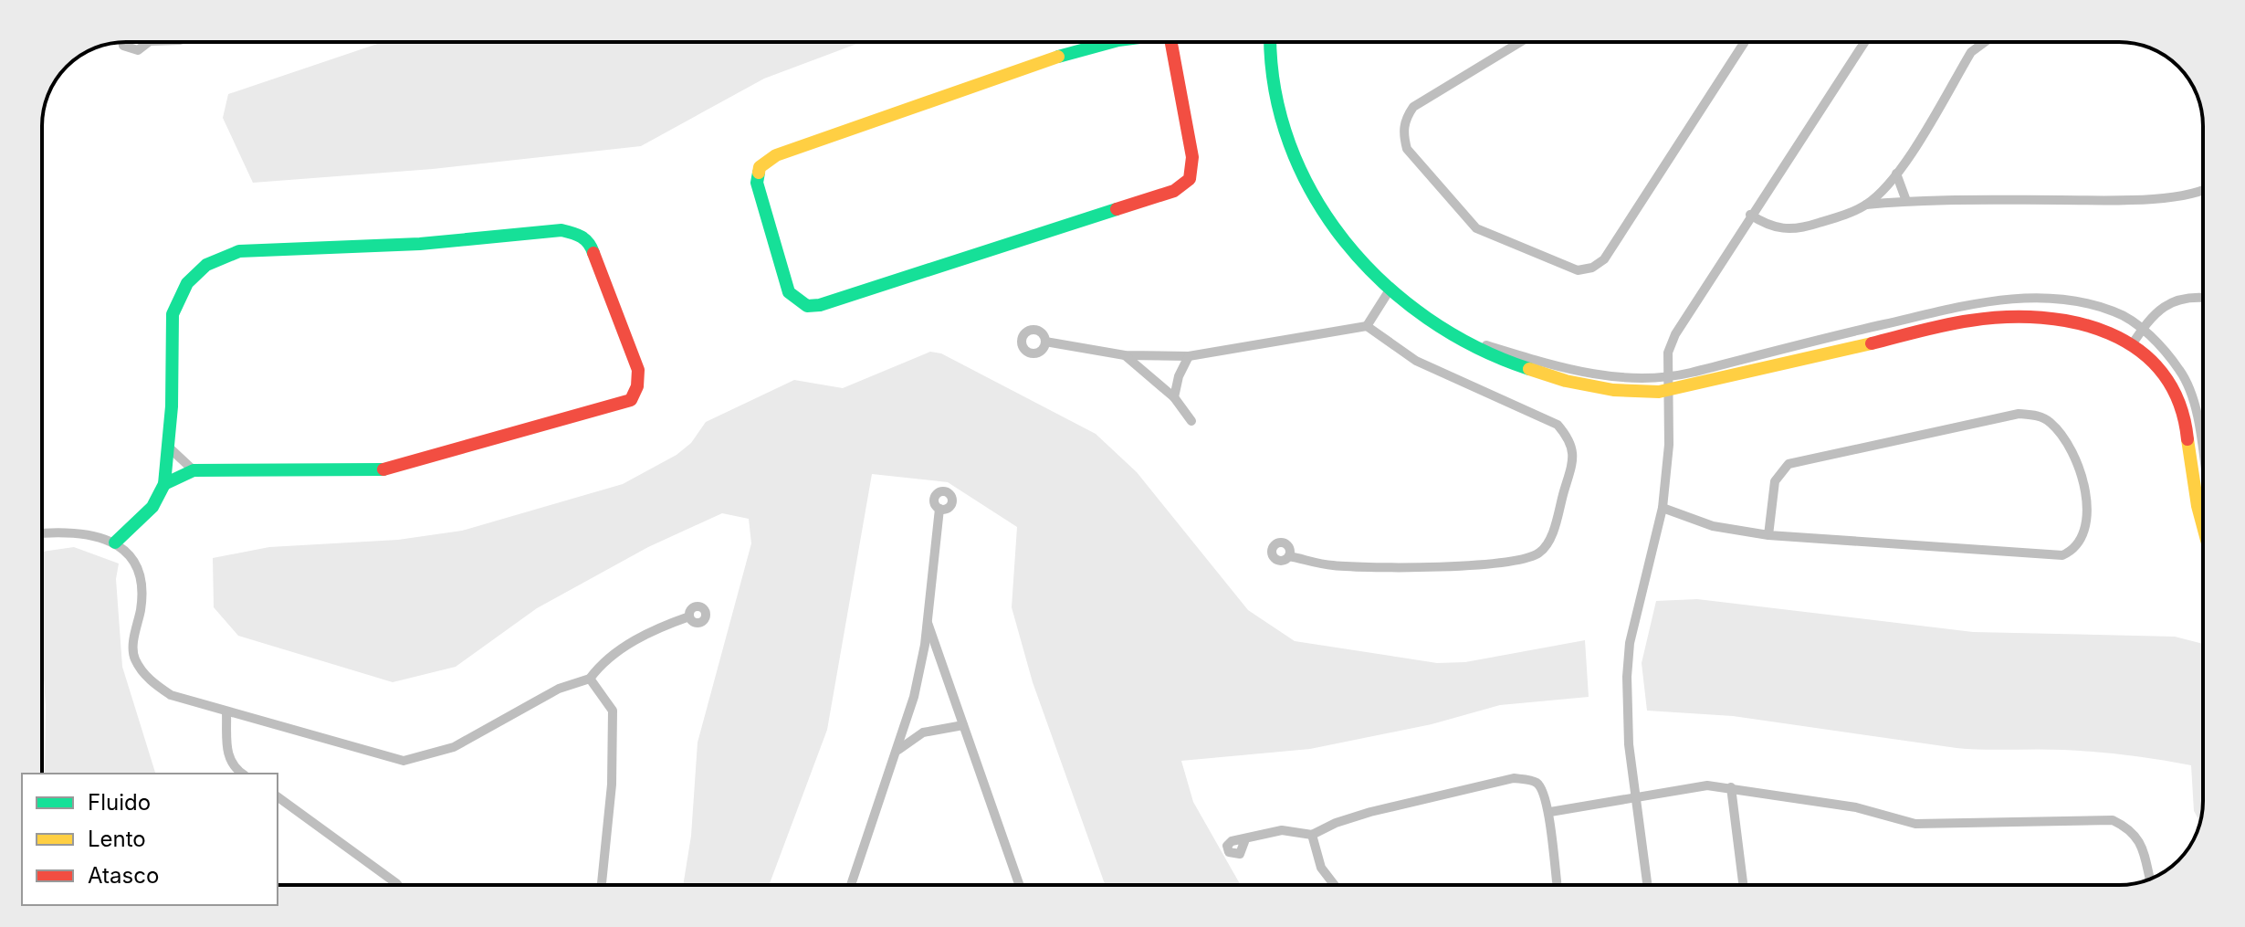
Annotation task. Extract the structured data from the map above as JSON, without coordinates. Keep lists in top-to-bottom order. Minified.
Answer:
{"legend":["Fluido","Lento","Atasco"]}
